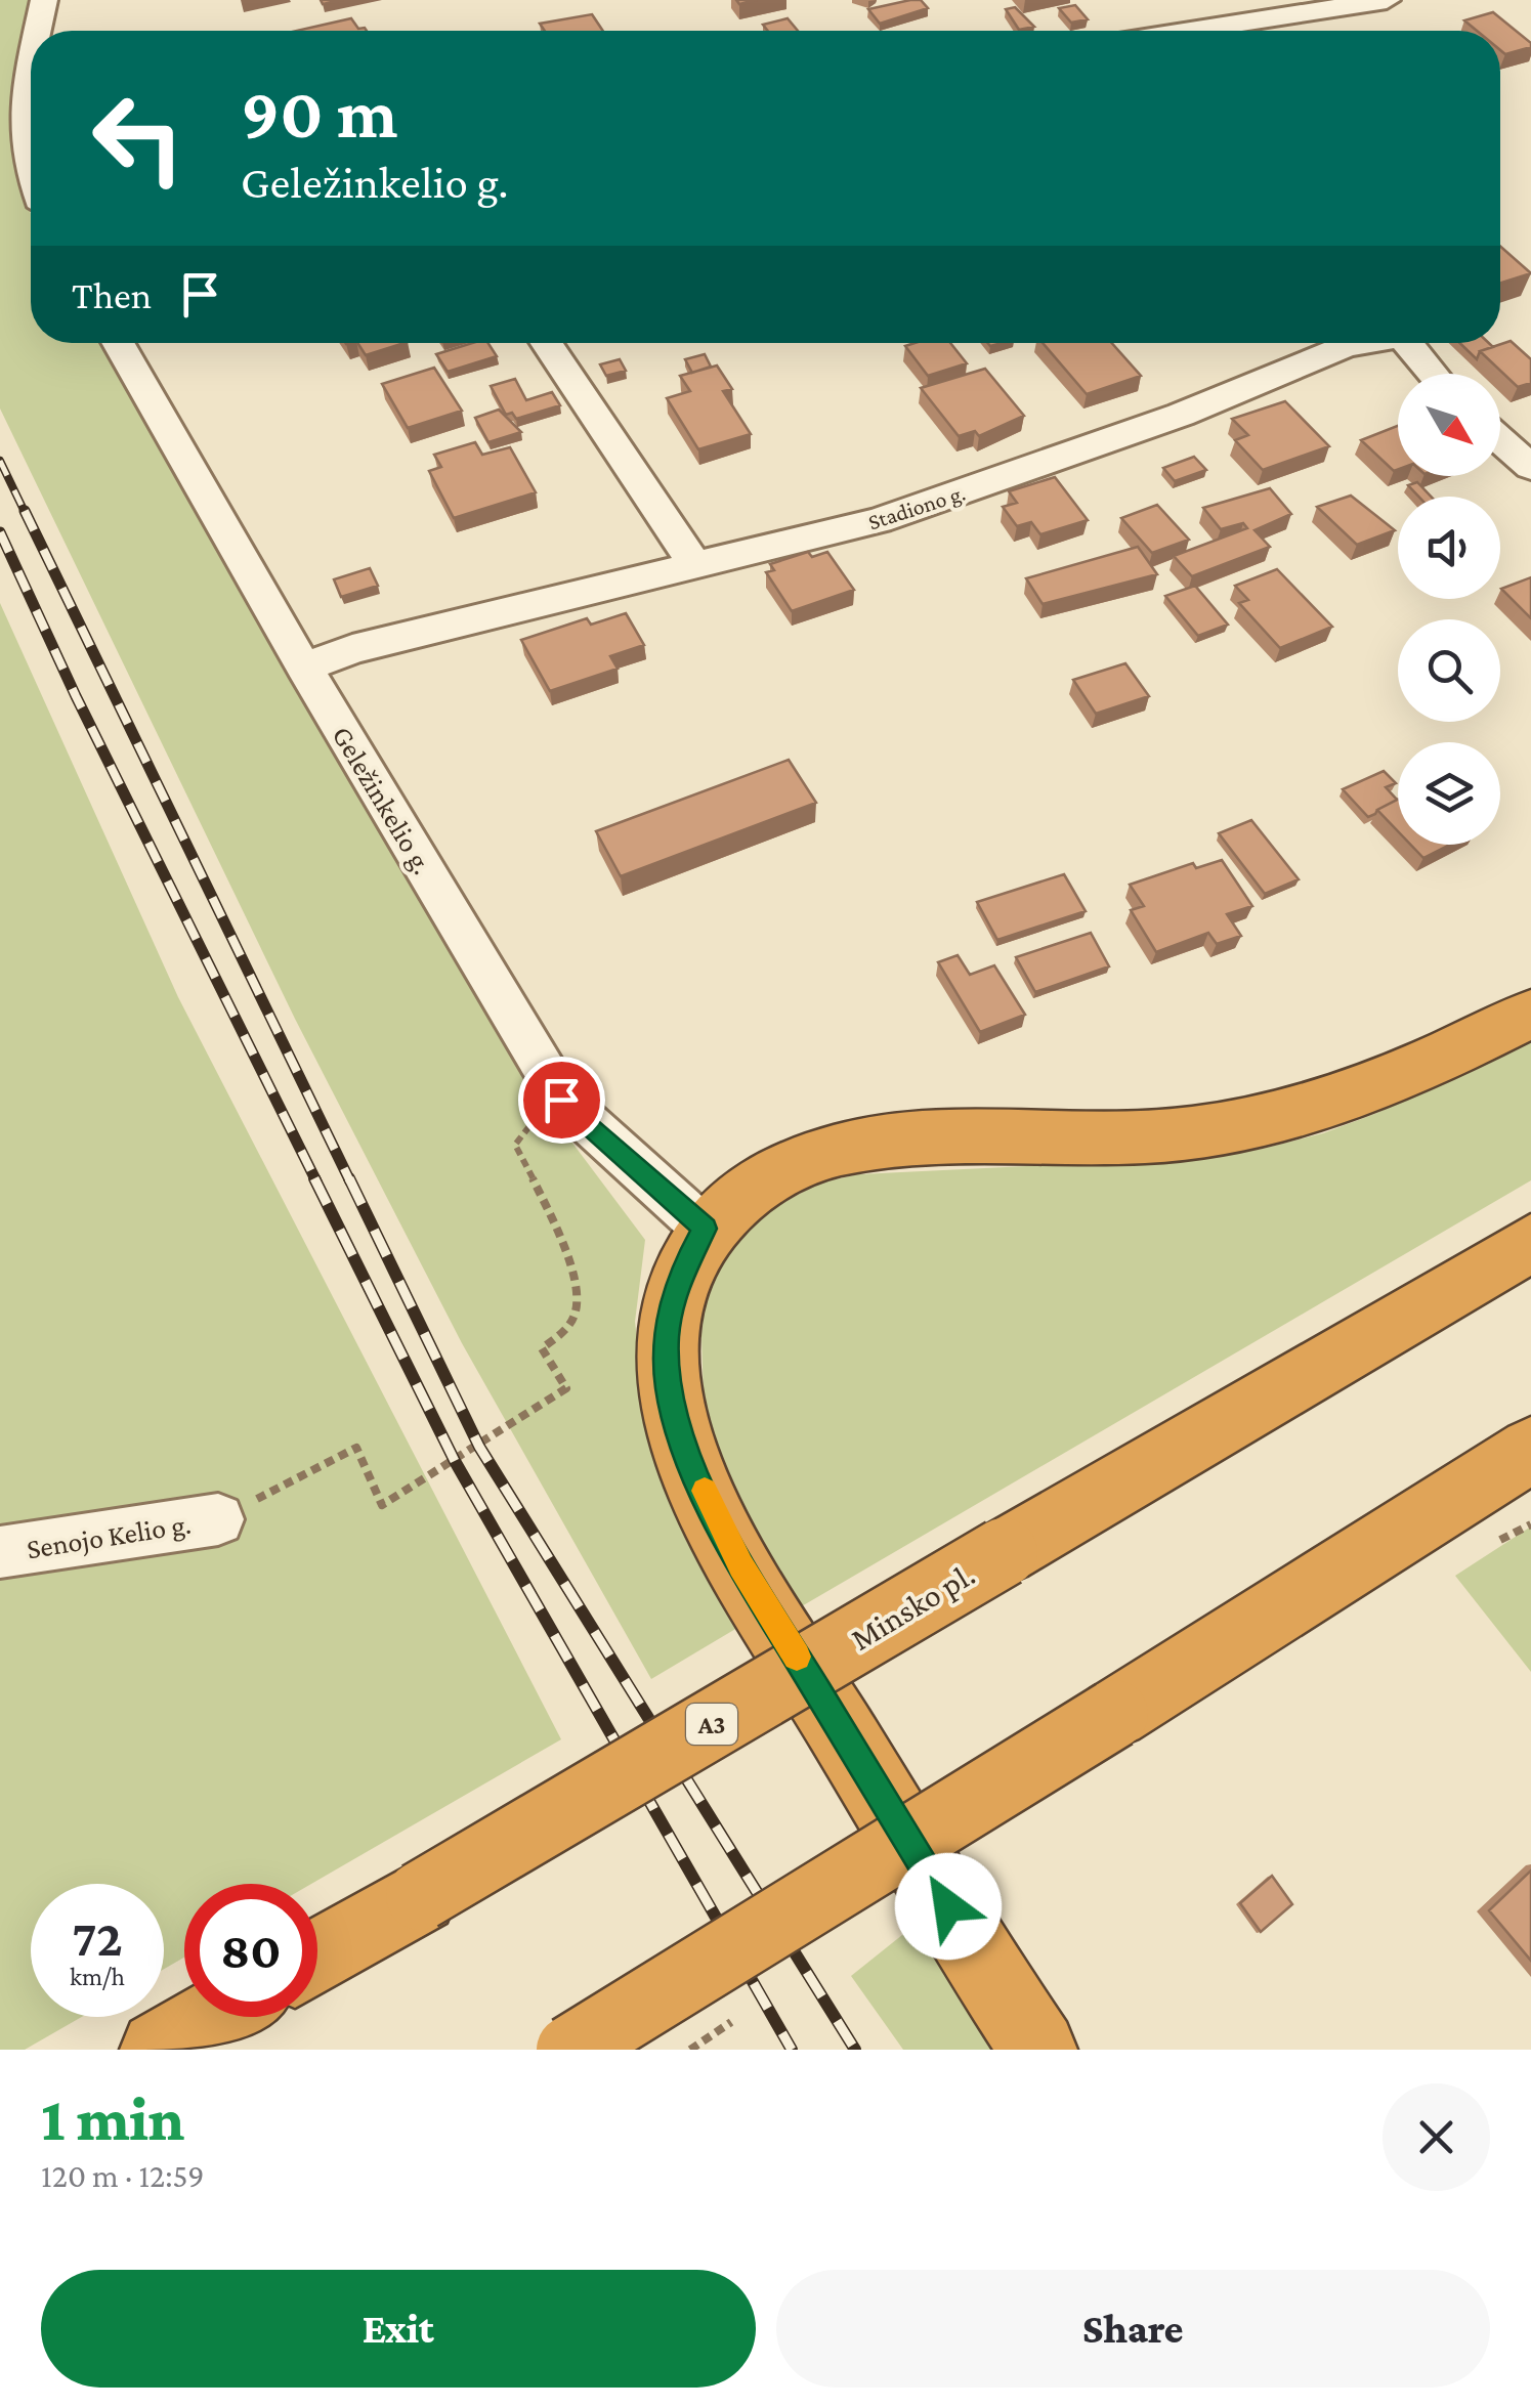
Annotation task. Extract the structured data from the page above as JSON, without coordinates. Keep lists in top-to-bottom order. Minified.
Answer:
{"streets":{"highway":["Minsko pl.","A3"],"street":["Stadiono g.","Geležinkelio g.","Senojo Kelio g."]},"crossings":[["Stadiono g.","Geležinkelio g."]],"north":"bottom right","page":{"turn":["90 m","Geležinkelio g."],"then":"Then","speed":"72 km/h","limit":"80","heading":["1 min","120 m · 12:59"],"buttons":["Exit","Share"]}}
